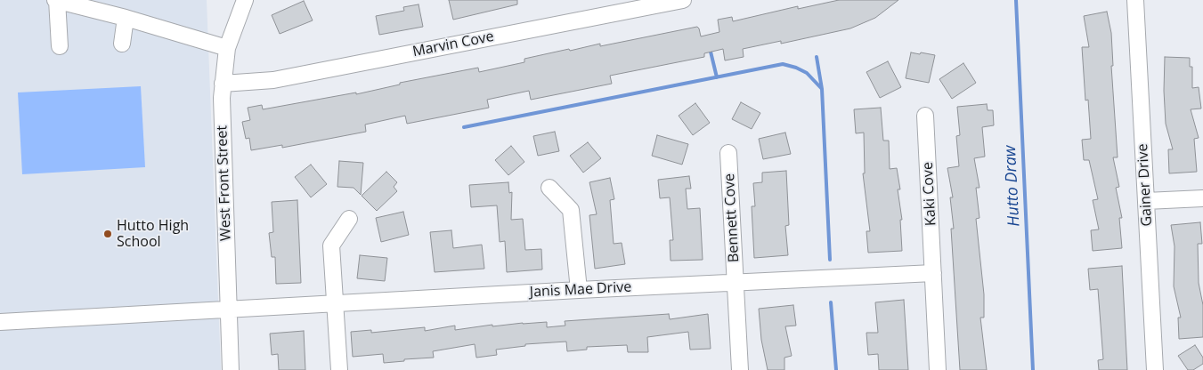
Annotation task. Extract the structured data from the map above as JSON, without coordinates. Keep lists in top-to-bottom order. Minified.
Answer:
{"streets":{"street":["Marvin Cove","West Front Street","Gainer Drive","Kaki Cove","Bennett Cove","Janis Mae Drive"]},"crossings":[["Marvin Cove","West Front Street"],["West Front Street","Janis Mae Drive"],["Kaki Cove","Janis Mae Drive"],["Bennett Cove","Janis Mae Drive"]],"water":["Hutto Draw"],"places":["Hutto High School"]}
